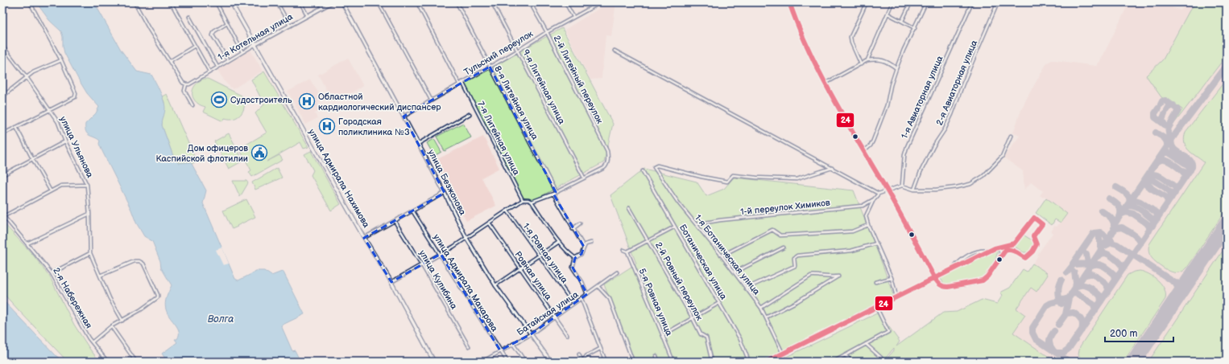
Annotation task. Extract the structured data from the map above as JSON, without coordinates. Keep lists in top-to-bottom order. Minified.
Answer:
{"streets":{"main road":["улица Адмирала Нахимова"],"street":["1-я Котельная улица","Тульский переулок","2-й Литейный переулок","2-я Авиаторная улица","9-я Литейная улица","1-я Авиаторная улица","8-я Литейная улица","7-я Литейная улица","улица Ульянова","улица Безжонова","1-й переулок Химиков","1-я Ровная улица","1-я Ботаническая улица","Ботаническая улица","Ровная улица","улица Кулибина","2-й Ровный переулок","улица Адмирала Макарова","2-я Набережная","5-я Ровная улица","Батайская улица"]},"crossings":[["1-я Котельная улица","улица Адмирала Нахимова"],["Тульский переулок","2-й Литейный переулок"],["Тульский переулок","9-я Литейная улица"],["Тульский переулок","8-я Литейная улица"],["Тульский переулок","7-я Литейная улица"],["Тульский переулок","улица Безжонова"],["2-й Литейный переулок","9-я Литейная улица"],["улица Безжонова","Батайская улица"],["1-й переулок Химиков","1-я Ботаническая улица"],["1-я Ровная улица","Батайская улица"],["Ровная улица","Батайская улица"],["улица Адмирала Макарова","Батайская улица"]],"water":["Волга"],"places":{"sports":["Судостроитель"],"hospital":["Областной кардиологический диспансер","Городская поликлиника №3"],"public building":["Дом офицеров Каспийской флотилии"]},"lines":["transit line 24"],"scale_bar":"200 m"}
